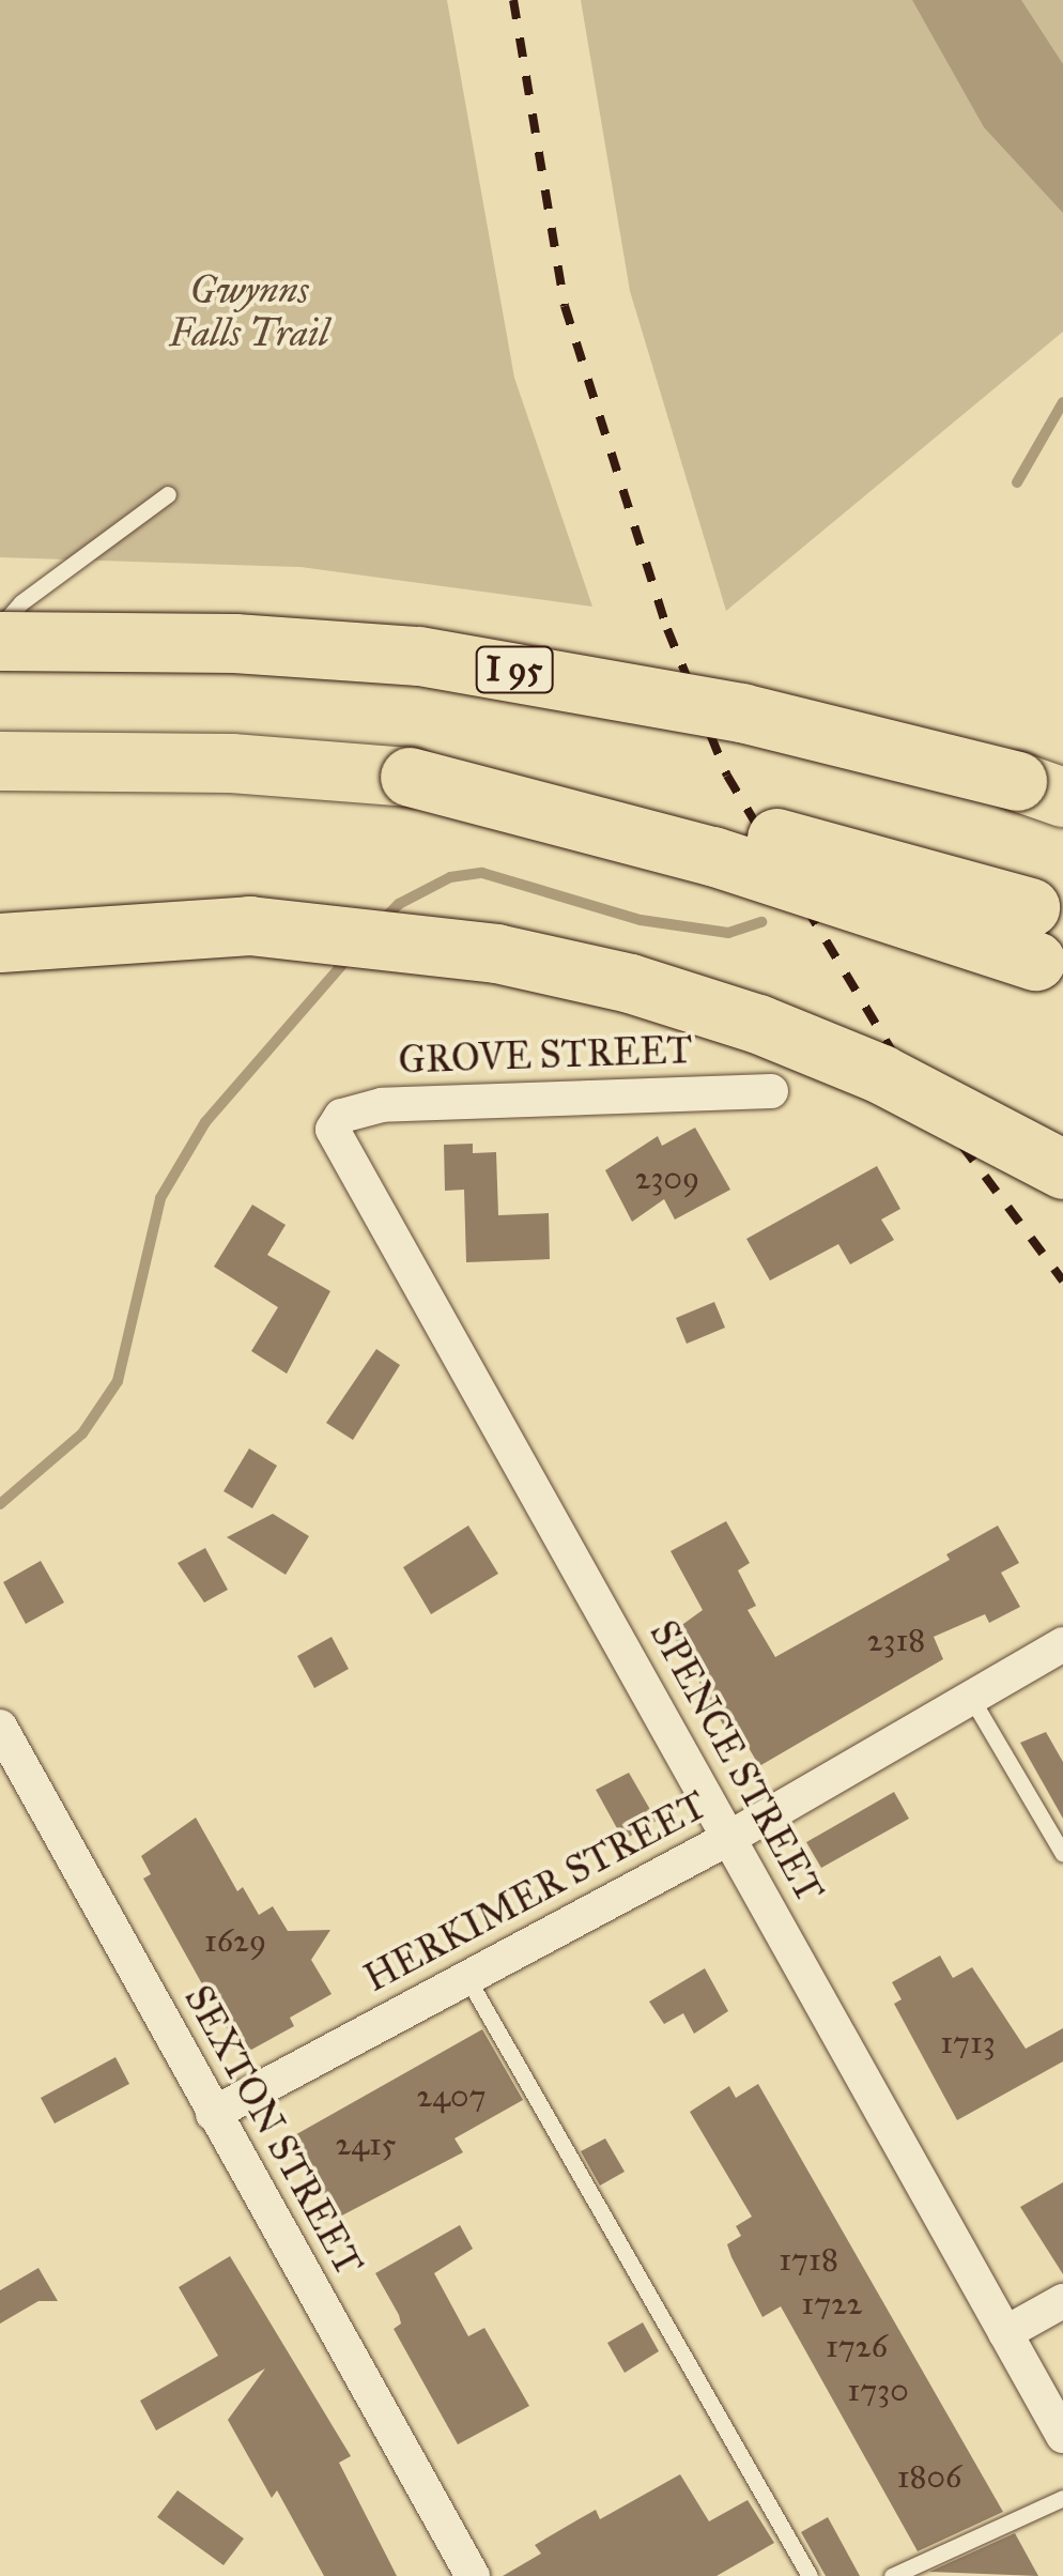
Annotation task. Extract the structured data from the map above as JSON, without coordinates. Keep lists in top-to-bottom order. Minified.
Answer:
{"streets":{"highway":["I 95"],"street":["GROVE STREET","SPENCE STREET","HERKIMER STREET","SEXTON STREET"]},"crossings":[["GROVE STREET","SPENCE STREET"],["SPENCE STREET","HERKIMER STREET"],["HERKIMER STREET","SEXTON STREET"]],"parks":["Gwynns Falls Trail"],"house_numbers":["2309","2318","1629","1713","2407","2415","1718","1722","1726","1730","1806"]}
